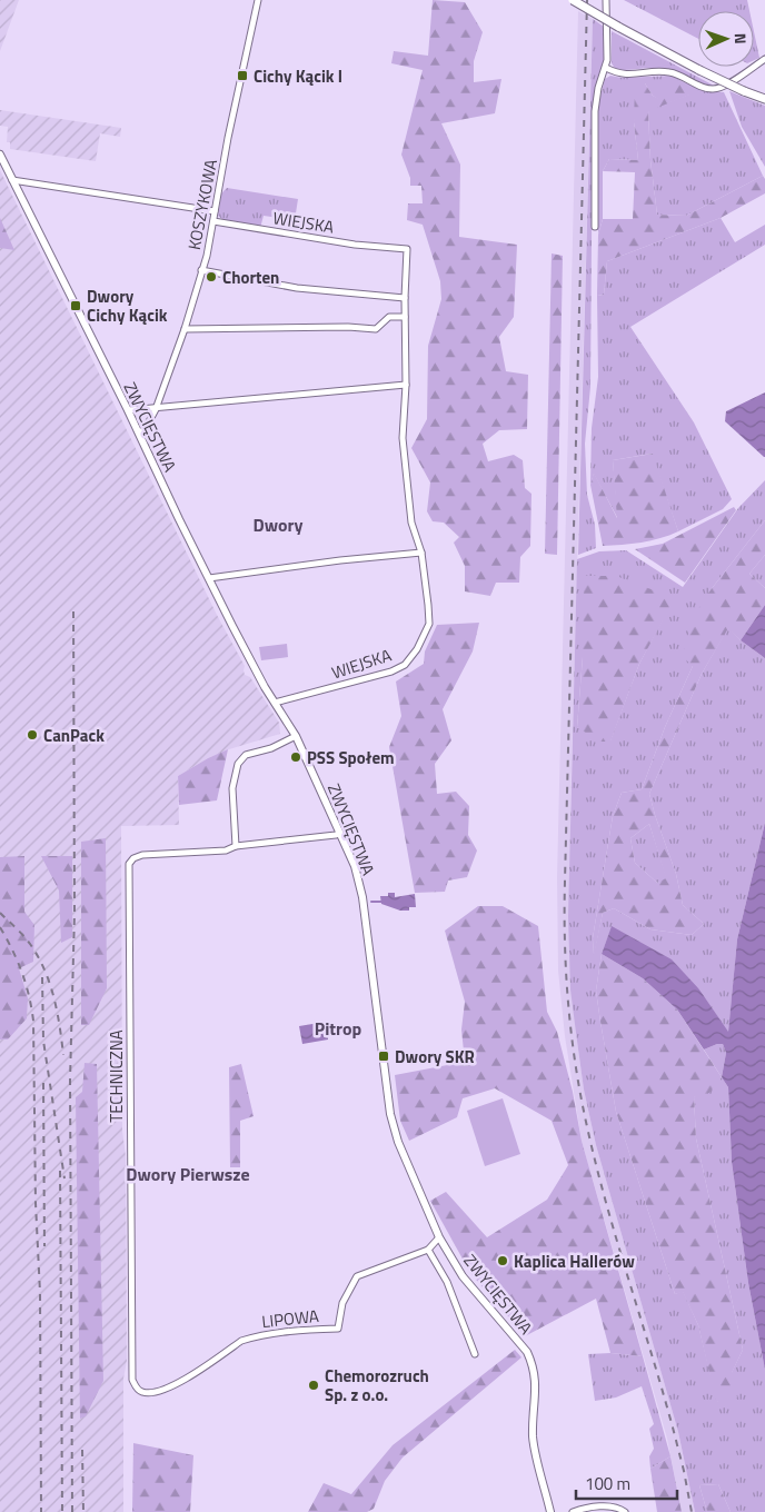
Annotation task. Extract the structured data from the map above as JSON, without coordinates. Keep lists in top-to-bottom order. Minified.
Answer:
{"streets":{"street":["KOSZYKOWA","WIEJSKA","ZWYCIĘSTWA","TECHNICZNA","LIPOWA"]},"crossings":[["KOSZYKOWA","WIEJSKA"],["KOSZYKOWA","ZWYCIĘSTWA"],["WIEJSKA","ZWYCIĘSTWA"],["ZWYCIĘSTWA","TECHNICZNA"],["ZWYCIĘSTWA","LIPOWA"],["TECHNICZNA","LIPOWA"]],"districts":["Dwory","Pitrop","Dwory Pierwsze"],"places":{"transit":["Cichy Kącik I","Dwory Cichy Kącik","Dwory SKR"],"other":["Chorten","CanPack","PSS Społem","Kaplica Hallerów","Chemorozruch Sp. z o.o."]},"scale_bar":"100 m","north":"right"}
